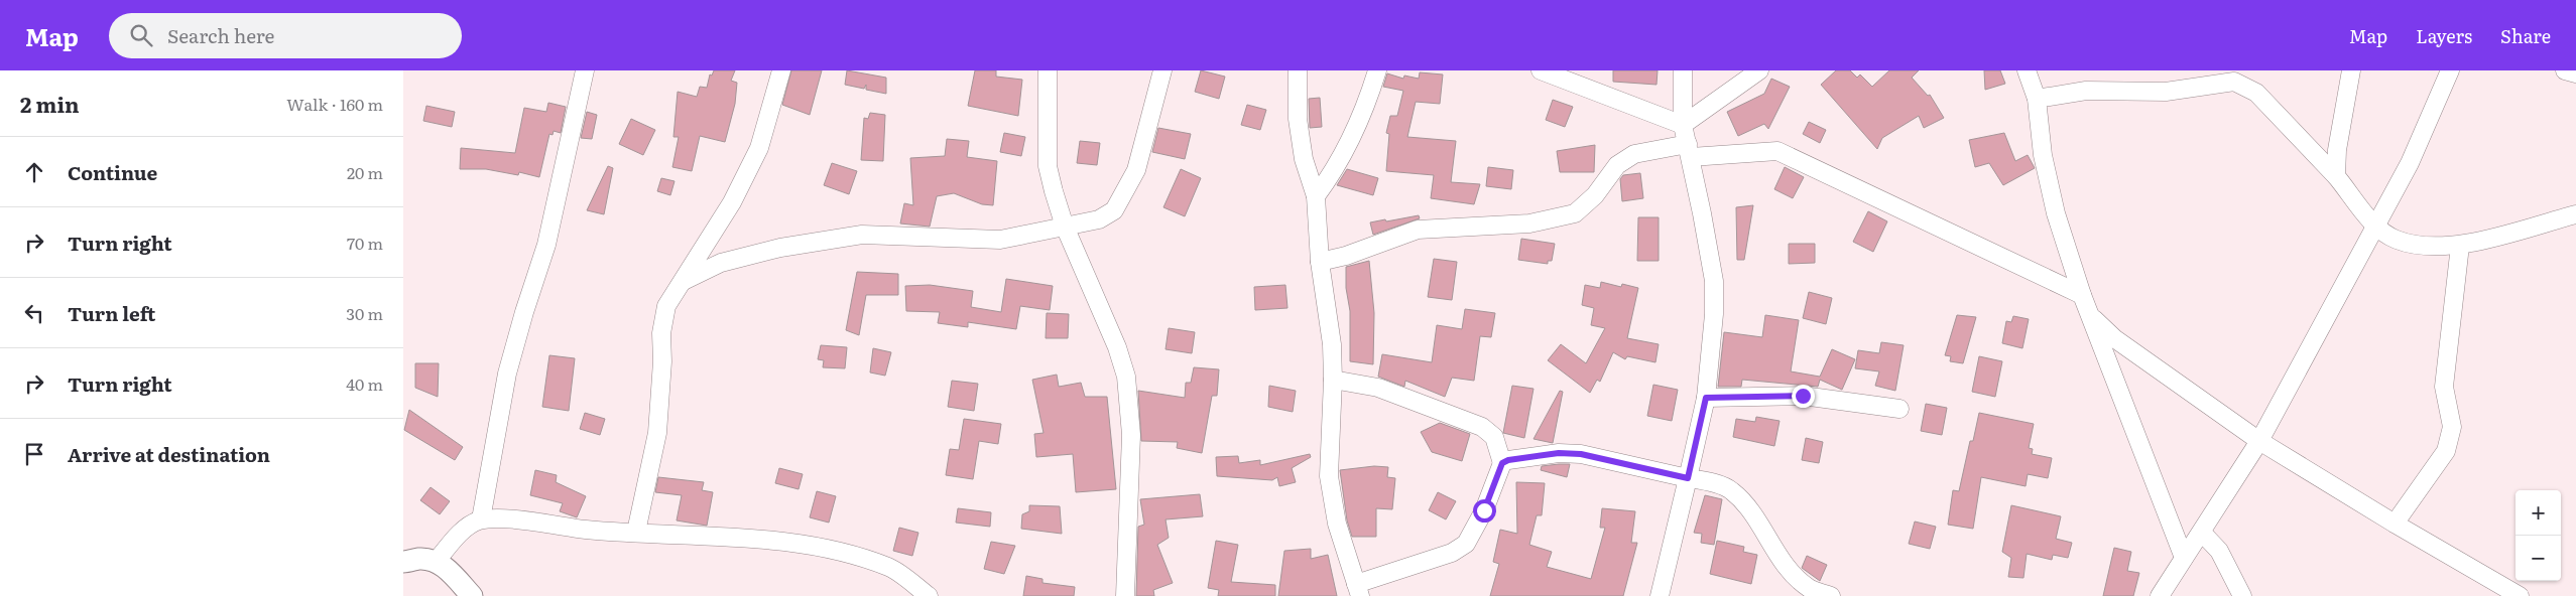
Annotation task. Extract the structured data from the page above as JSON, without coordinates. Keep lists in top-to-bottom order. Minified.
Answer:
{"page":{"header":"Map","search":"Search here","nav":["Map","Layers","Share"],"heading":["2 min","Walk · 160 m"],"list":[["Continue","20 m"],["Turn right","70 m"],["Turn left","30 m"],["Turn right","40 m"],"Arrive at destination"],"map_buttons":["+","−"]}}
